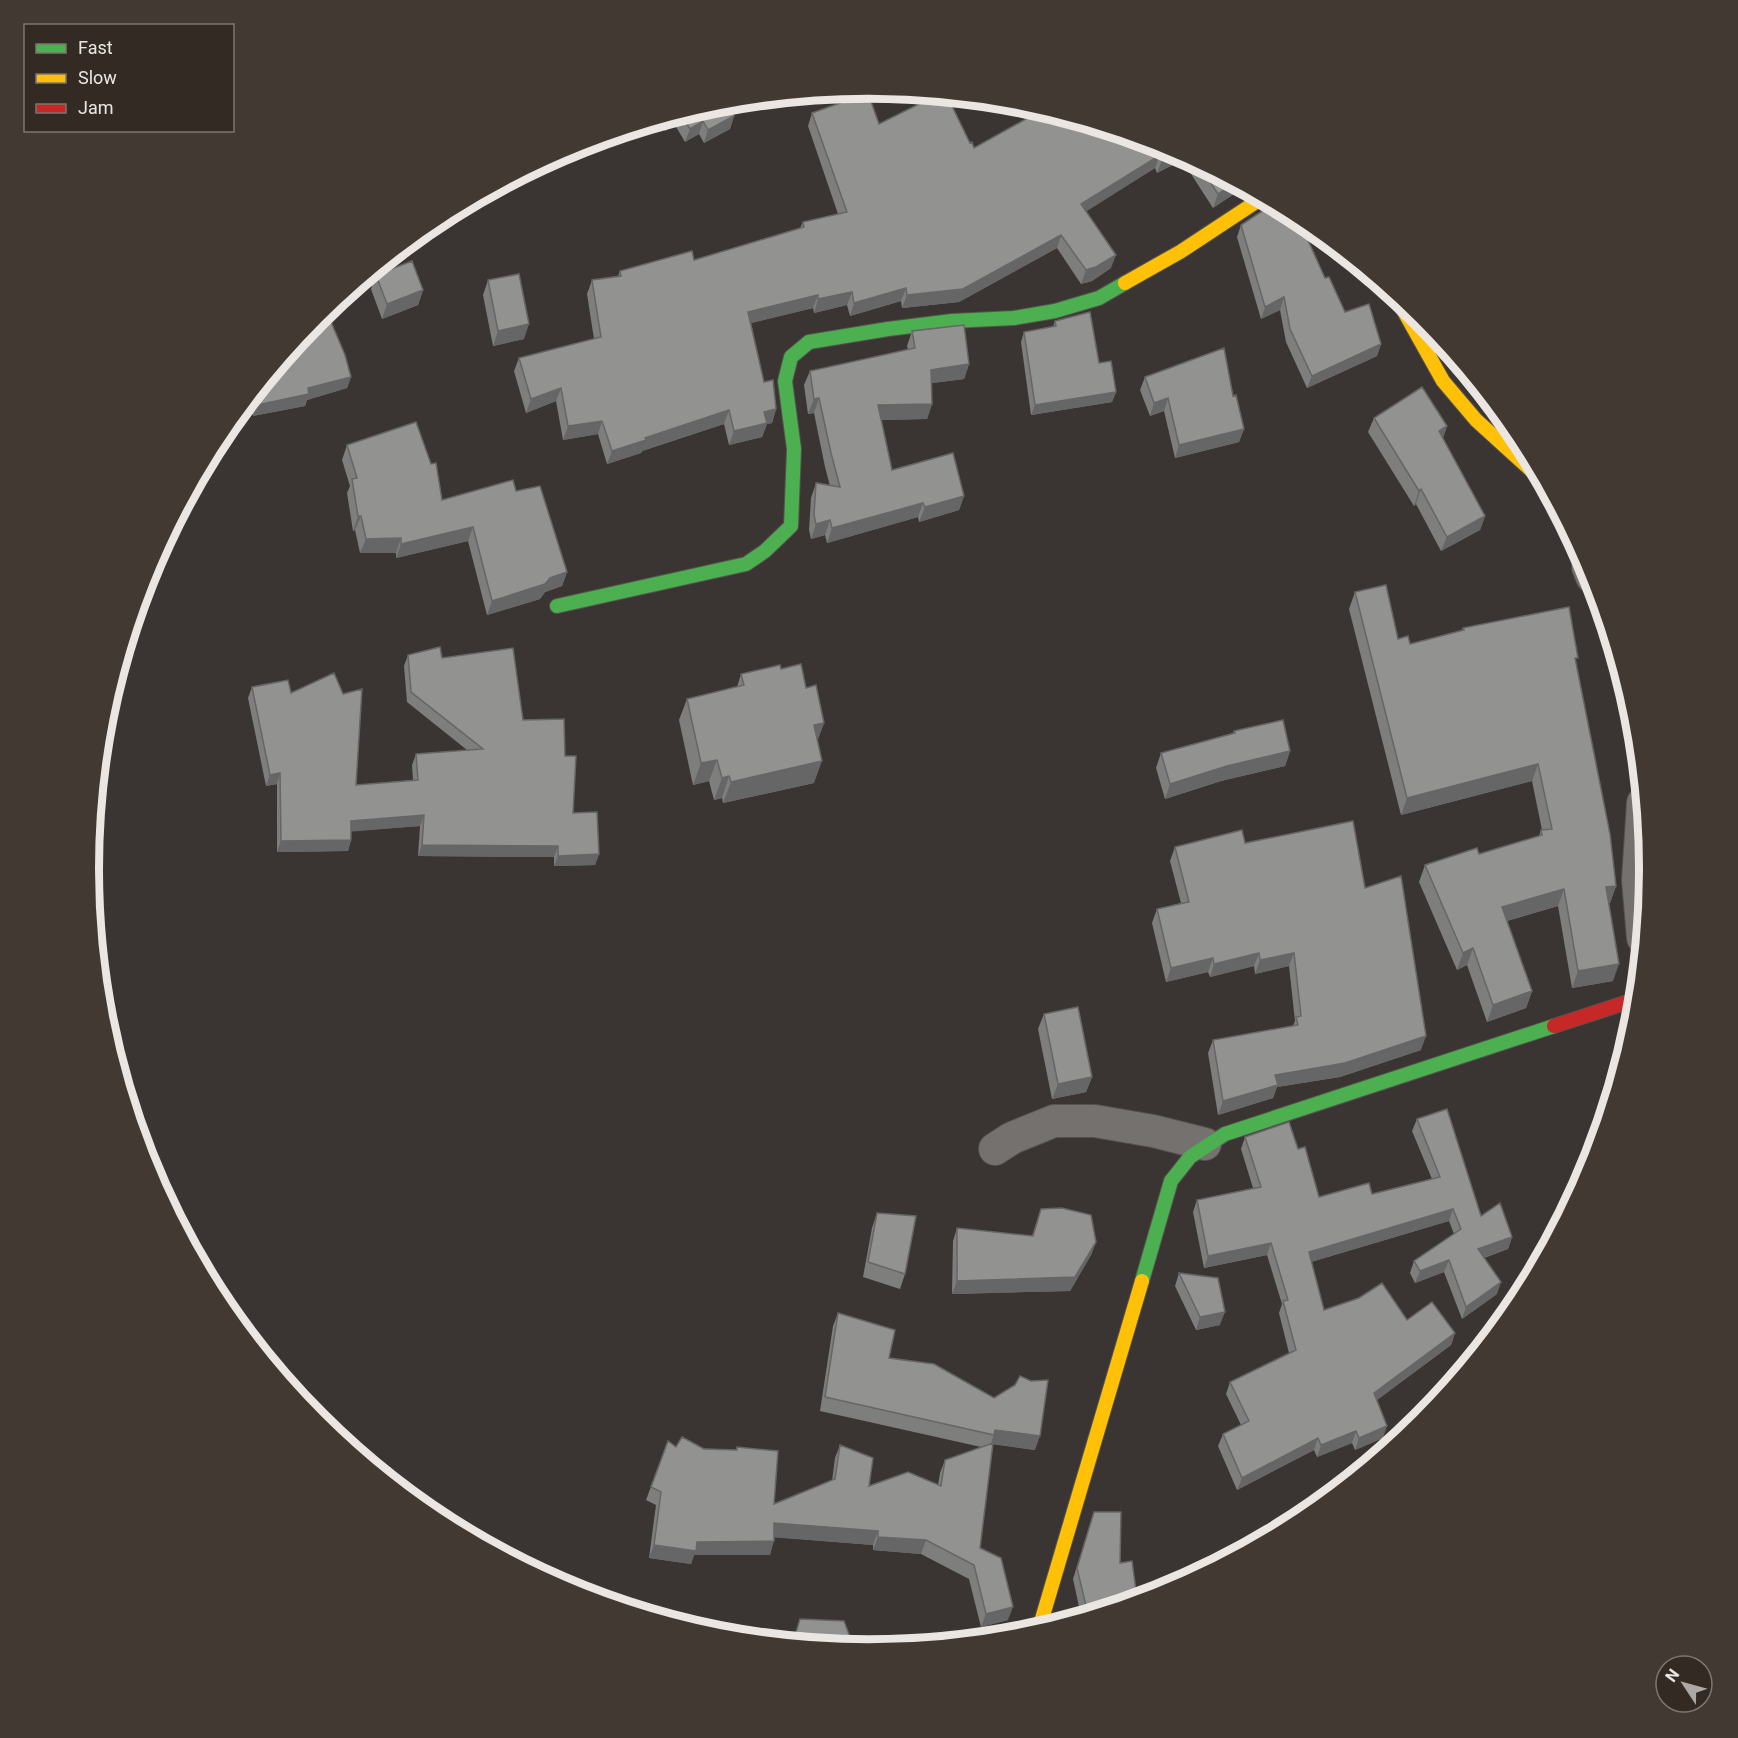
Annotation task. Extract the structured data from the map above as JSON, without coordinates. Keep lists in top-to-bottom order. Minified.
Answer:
{"legend":["Fast","Slow","Jam"],"north":"top left"}
